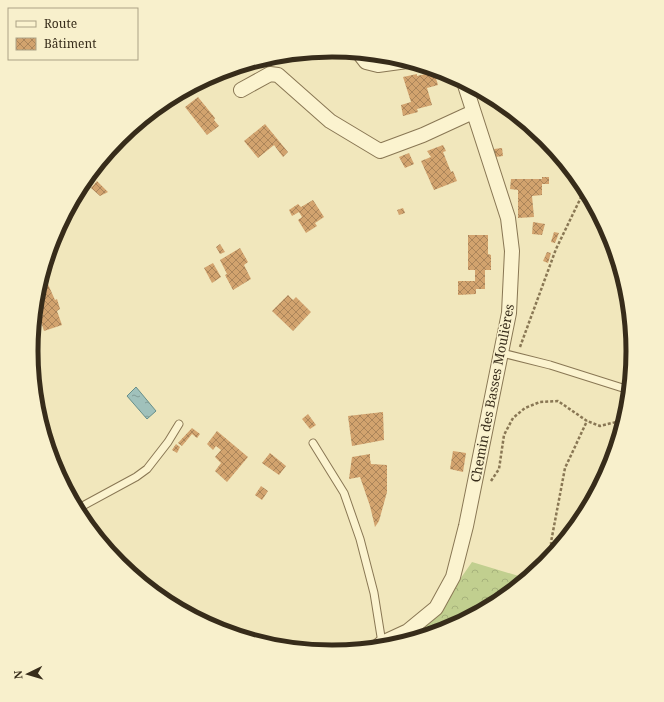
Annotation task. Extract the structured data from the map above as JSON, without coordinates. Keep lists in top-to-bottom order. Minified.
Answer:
{"streets":{"street":["Chemin des Basses Moulières"]},"legend":["Route","Bâtiment"],"north":"left"}
